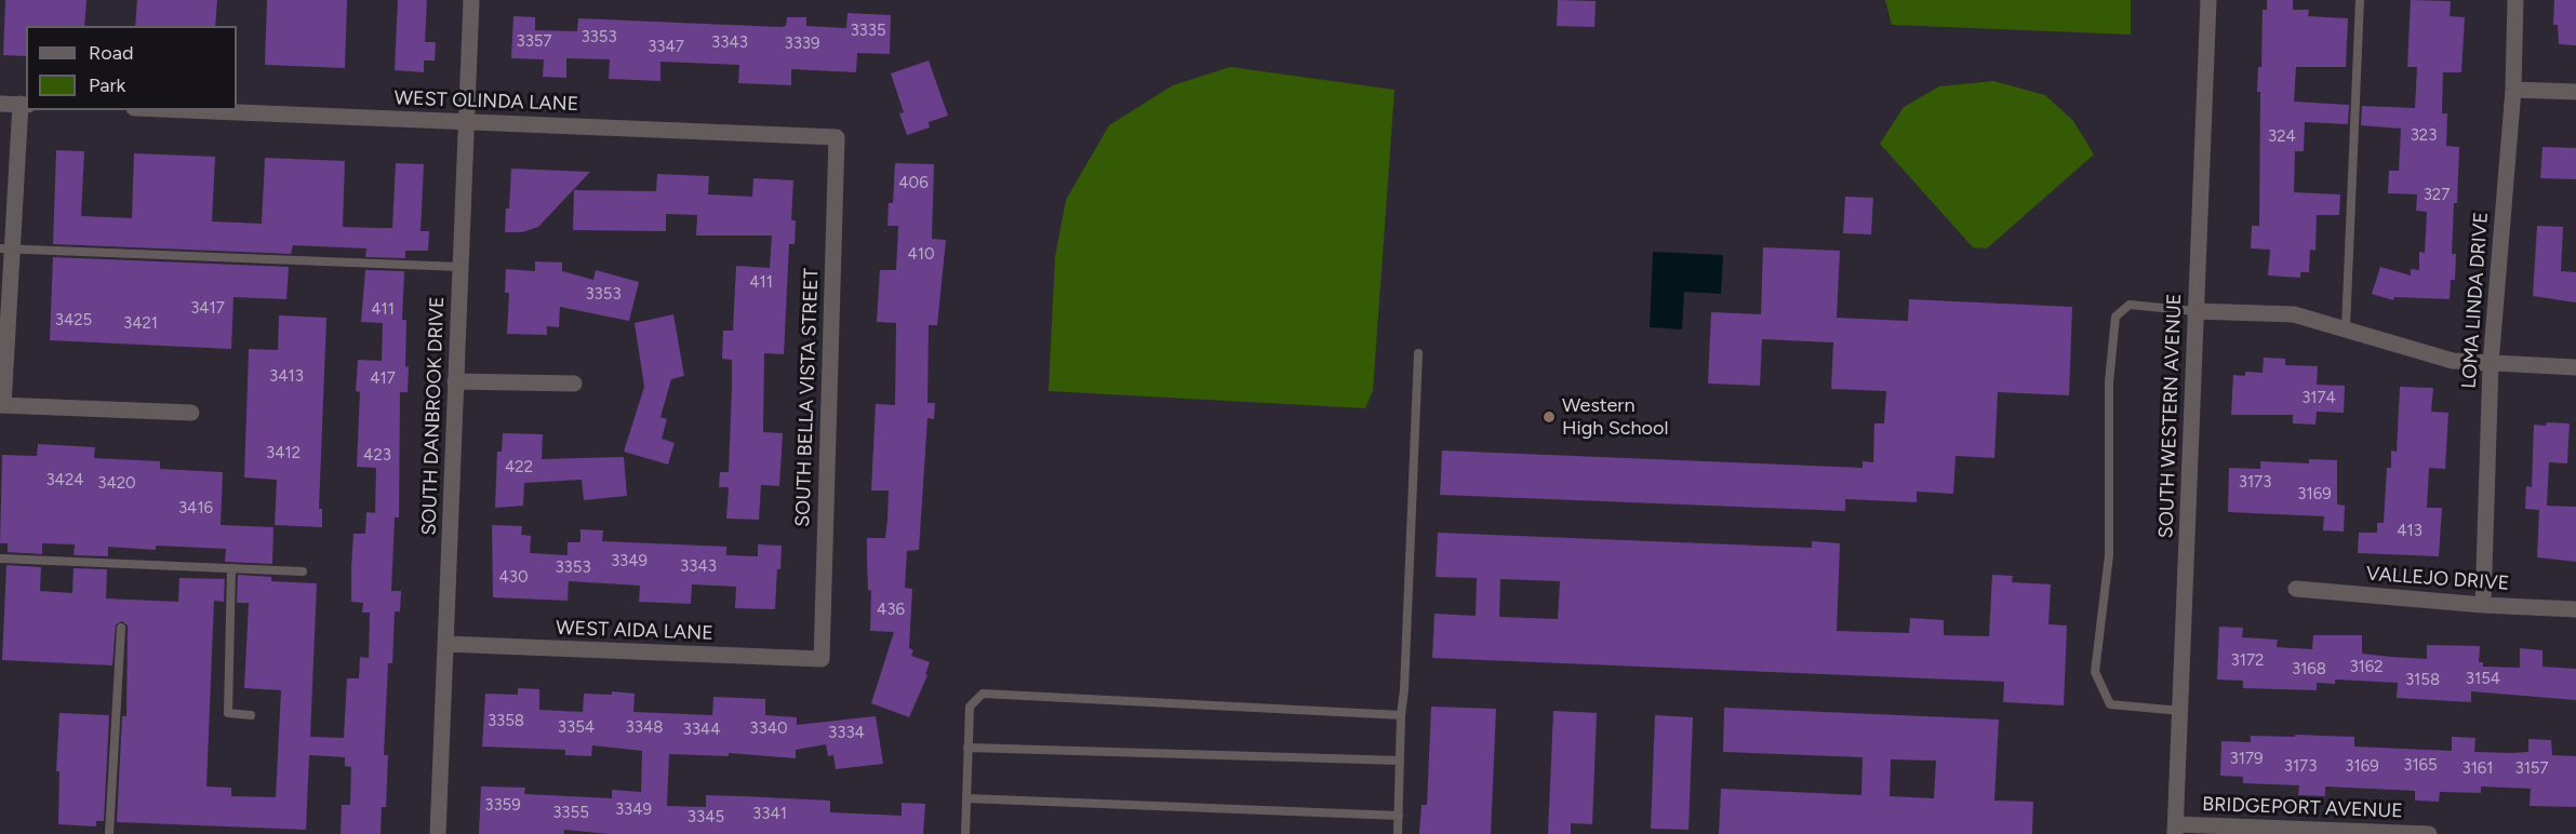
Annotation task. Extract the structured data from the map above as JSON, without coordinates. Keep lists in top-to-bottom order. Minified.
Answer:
{"streets":{"street":["WEST OLINDA LANE","LOMA LINDA DRIVE","SOUTH BELLA VISTA STREET","SOUTH DANBROOK DRIVE","SOUTH WESTERN AVENUE","VALLEJO DRIVE","WEST AIDA LANE","BRIDGEPORT AVENUE"]},"crossings":[["WEST OLINDA LANE","SOUTH BELLA VISTA STREET"],["WEST OLINDA LANE","SOUTH DANBROOK DRIVE"],["LOMA LINDA DRIVE","VALLEJO DRIVE"],["SOUTH BELLA VISTA STREET","WEST AIDA LANE"],["SOUTH DANBROOK DRIVE","WEST AIDA LANE"],["SOUTH WESTERN AVENUE","BRIDGEPORT AVENUE"]],"places":["Western High School"],"house_numbers":["3335","3353","3357","3343","3339","3347","323","324","406","327","410","411","3353","3417","411","3425","3421","3413","417","3174","3412","423","422","3424","3173","3420","3169","3416","413","3349","3343","3353","430","436","3172","3162","3168","3154","3158","3358","3354","3348","3340","3344","3334","3179","3165","3173","3169","3161","3157","3359","3349","3355","3341","3345"],"legend":["Road","Park"]}
